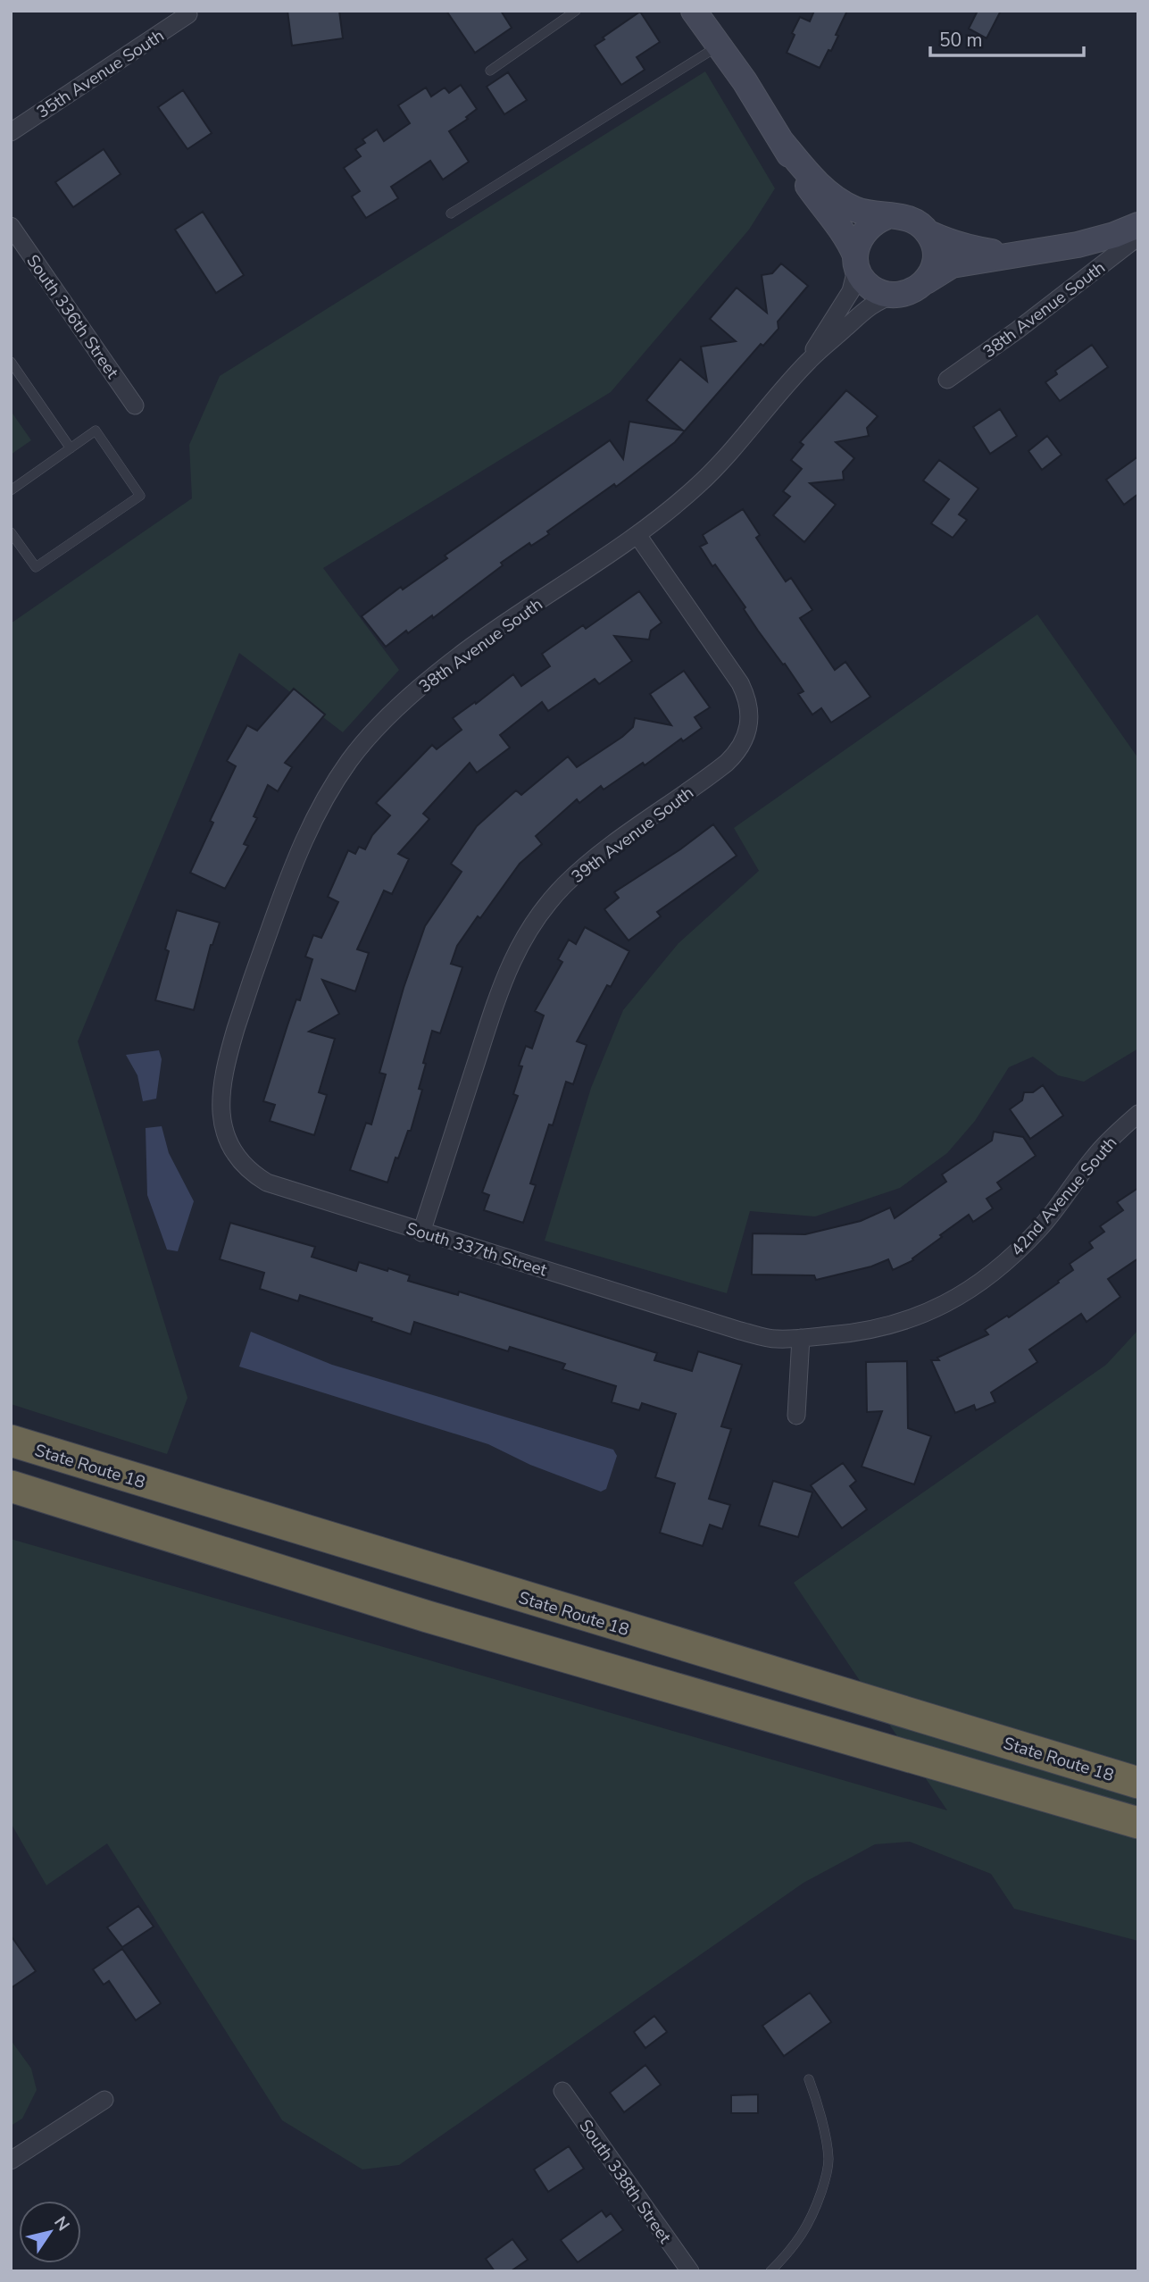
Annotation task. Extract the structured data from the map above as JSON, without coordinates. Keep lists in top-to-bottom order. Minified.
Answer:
{"streets":{"highway":["State Route 18"],"street":["35th Avenue South","38th Avenue South","South 336th Street","39th Avenue South","42nd Avenue South","South 337th Street","South 338th Street"]},"crossings":[["38th Avenue South","39th Avenue South"],["38th Avenue South","South 337th Street"],["39th Avenue South","South 337th Street"],["42nd Avenue South","South 337th Street"]],"scale_bar":"50 m","north":"top right"}
